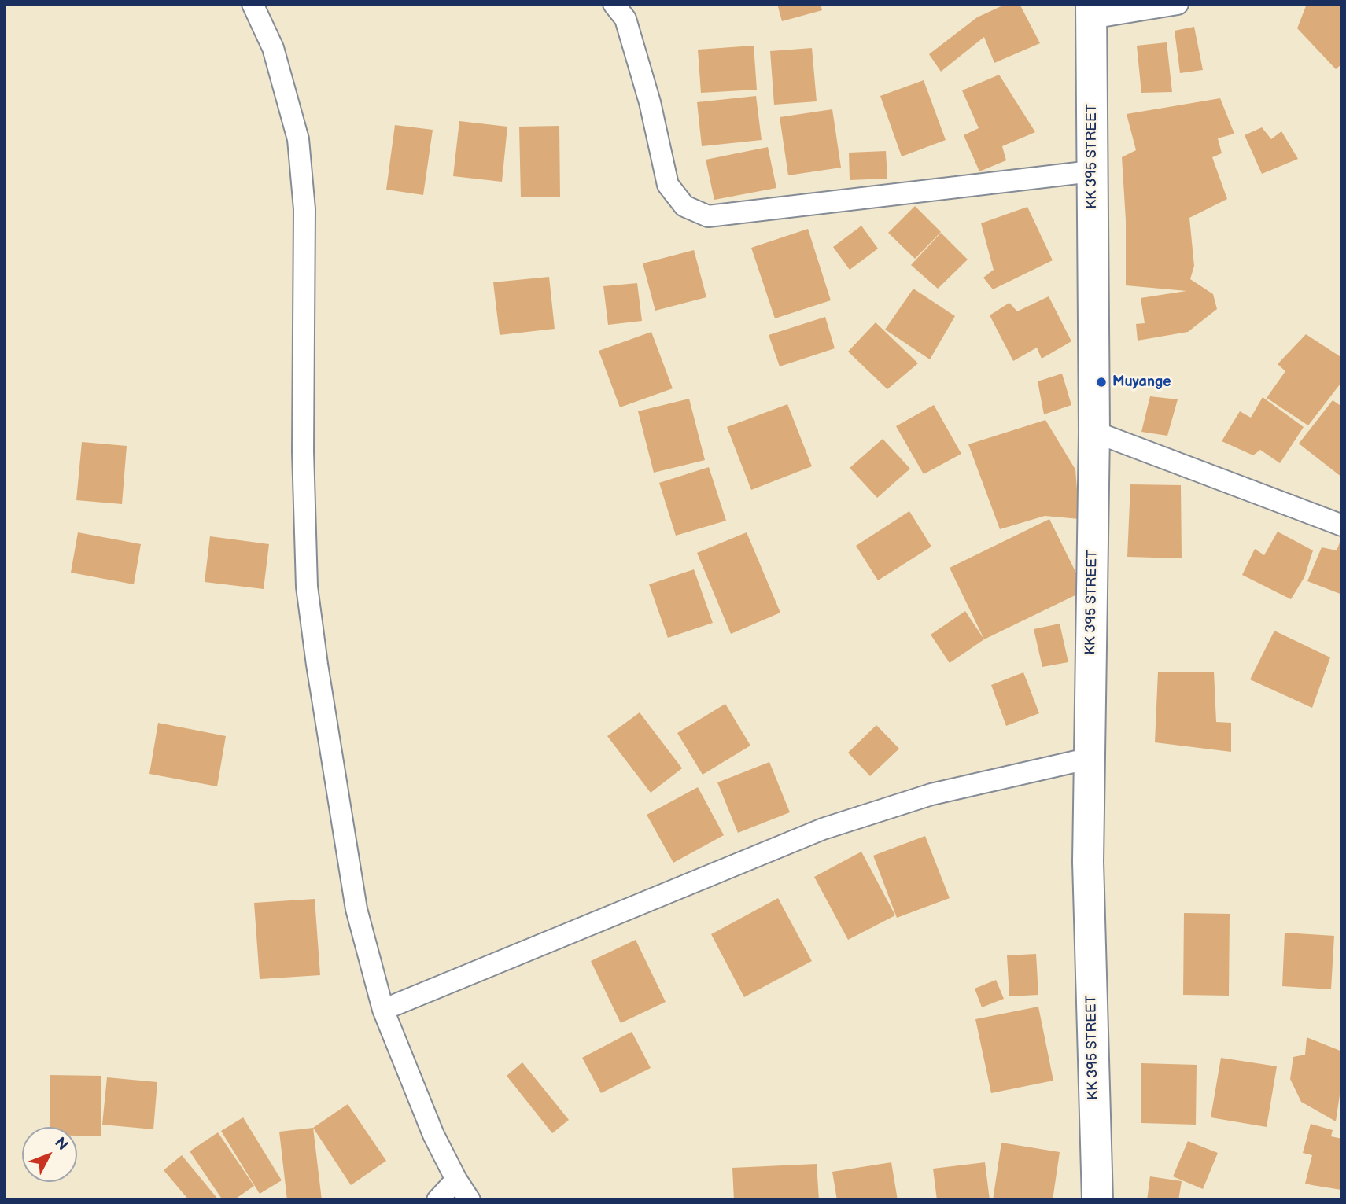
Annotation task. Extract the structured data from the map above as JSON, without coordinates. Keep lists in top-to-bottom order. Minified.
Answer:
{"streets":{"street":["KK 395 STREET"]},"places":["Muyange"],"north":"top right"}
